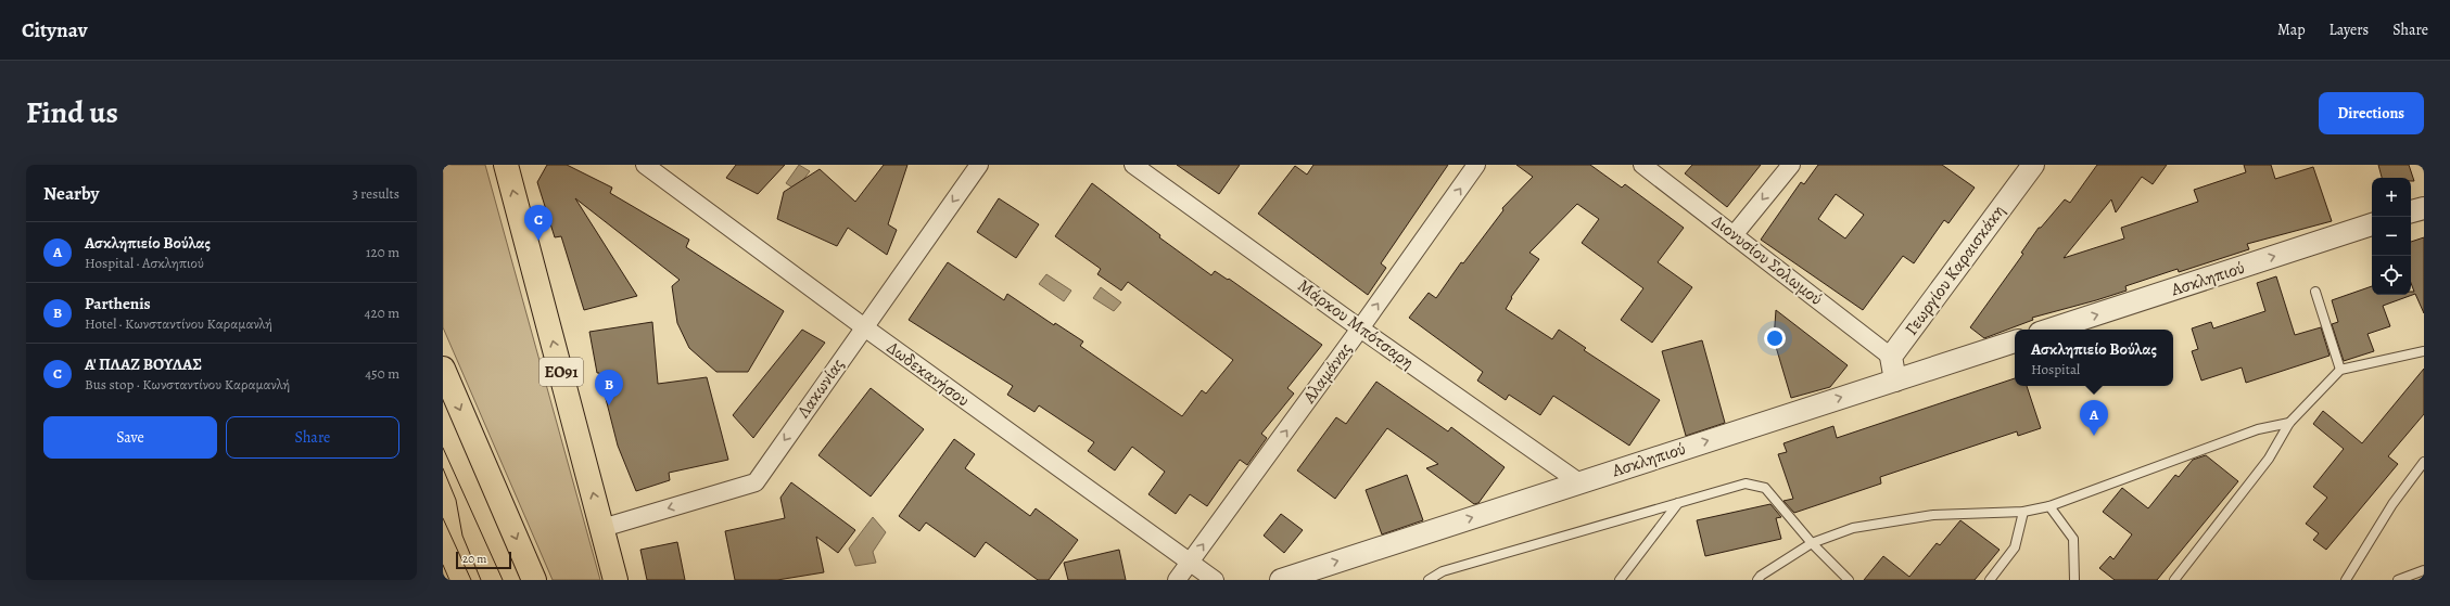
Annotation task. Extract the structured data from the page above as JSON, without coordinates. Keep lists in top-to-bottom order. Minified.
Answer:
{"streets":{"highway":["ΕΟ91"],"street":["Διονυσίου Σολωμού","Γεωργίου Καραισκάκη","Ασκληπιού","Μάρκου Μπότσαρη","Αλαμάνας","Δωδεκανήσου","Λακωνίας"]},"crossings":[["Διονυσίου Σολωμού","Γεωργίου Καραισκάκη"],["Ασκληπιού","Μάρκου Μπότσαρη"],["Μάρκου Μπότσαρη","Αλαμάνας"],["ΕΟ91","Λακωνίας"],["Αλαμάνας","Δωδεκανήσου"],["Δωδεκανήσου","Λακωνίας"]],"one_way":["Ασκληπιού","Αλαμάνας","Λακωνίας"],"scale_bar":"20 m","page":{"header":"Citynav","nav":["Map","Layers","Share"],"title":"Find us","buttons":["Directions",["Save","Share"]],"heading":["Nearby","3 results"],"map_buttons":["+","−"],"pins":["C","B","A"],"list":[{"mark":"A","name":"Ασκληπιείο Βούλας","note":"Hospital · Ασκληπιού","value":"120 m"},{"mark":"B","name":"Parthenis","note":"Hotel · Κωνσταντίνου Καραμανλή","value":"420 m"},{"mark":"C","name":"Α' ΠΛΑΖ ΒΟΥΛΑΣ","note":"Bus stop · Κωνσταντίνου Καραμανλή","value":"450 m"}],"popup":["Ασκληπιείο Βούλας","Hospital"],"scale":"20 m"}}
